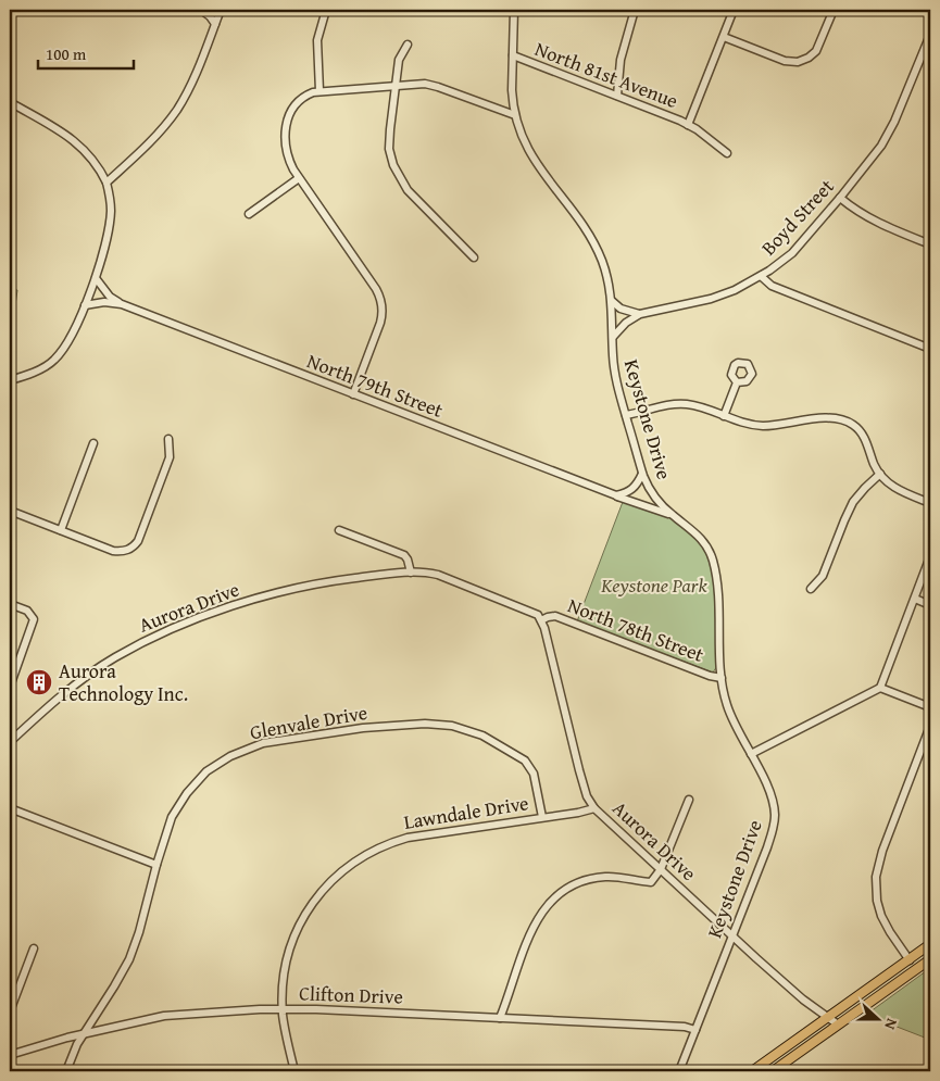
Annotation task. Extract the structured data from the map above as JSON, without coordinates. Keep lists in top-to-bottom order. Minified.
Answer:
{"streets":{"street":["North 81st Avenue","Boyd Street","North 79th Street","Keystone Drive","Aurora Drive","North 78th Street","Glenvale Drive","Lawndale Drive","Clifton Drive"]},"crossings":[["North 81st Avenue","Keystone Drive"],["Boyd Street","Keystone Drive"],["North 79th Street","Keystone Drive"],["Keystone Drive","Aurora Drive"],["Keystone Drive","North 78th Street"],["Keystone Drive","Clifton Drive"],["Aurora Drive","North 78th Street"],["Aurora Drive","Lawndale Drive"],["Glenvale Drive","Lawndale Drive"],["Glenvale Drive","Clifton Drive"],["Lawndale Drive","Clifton Drive"]],"parks":["Keystone Park"],"places":{"building":["Aurora Technology Inc."]},"scale_bar":"100 m","north":"right"}
